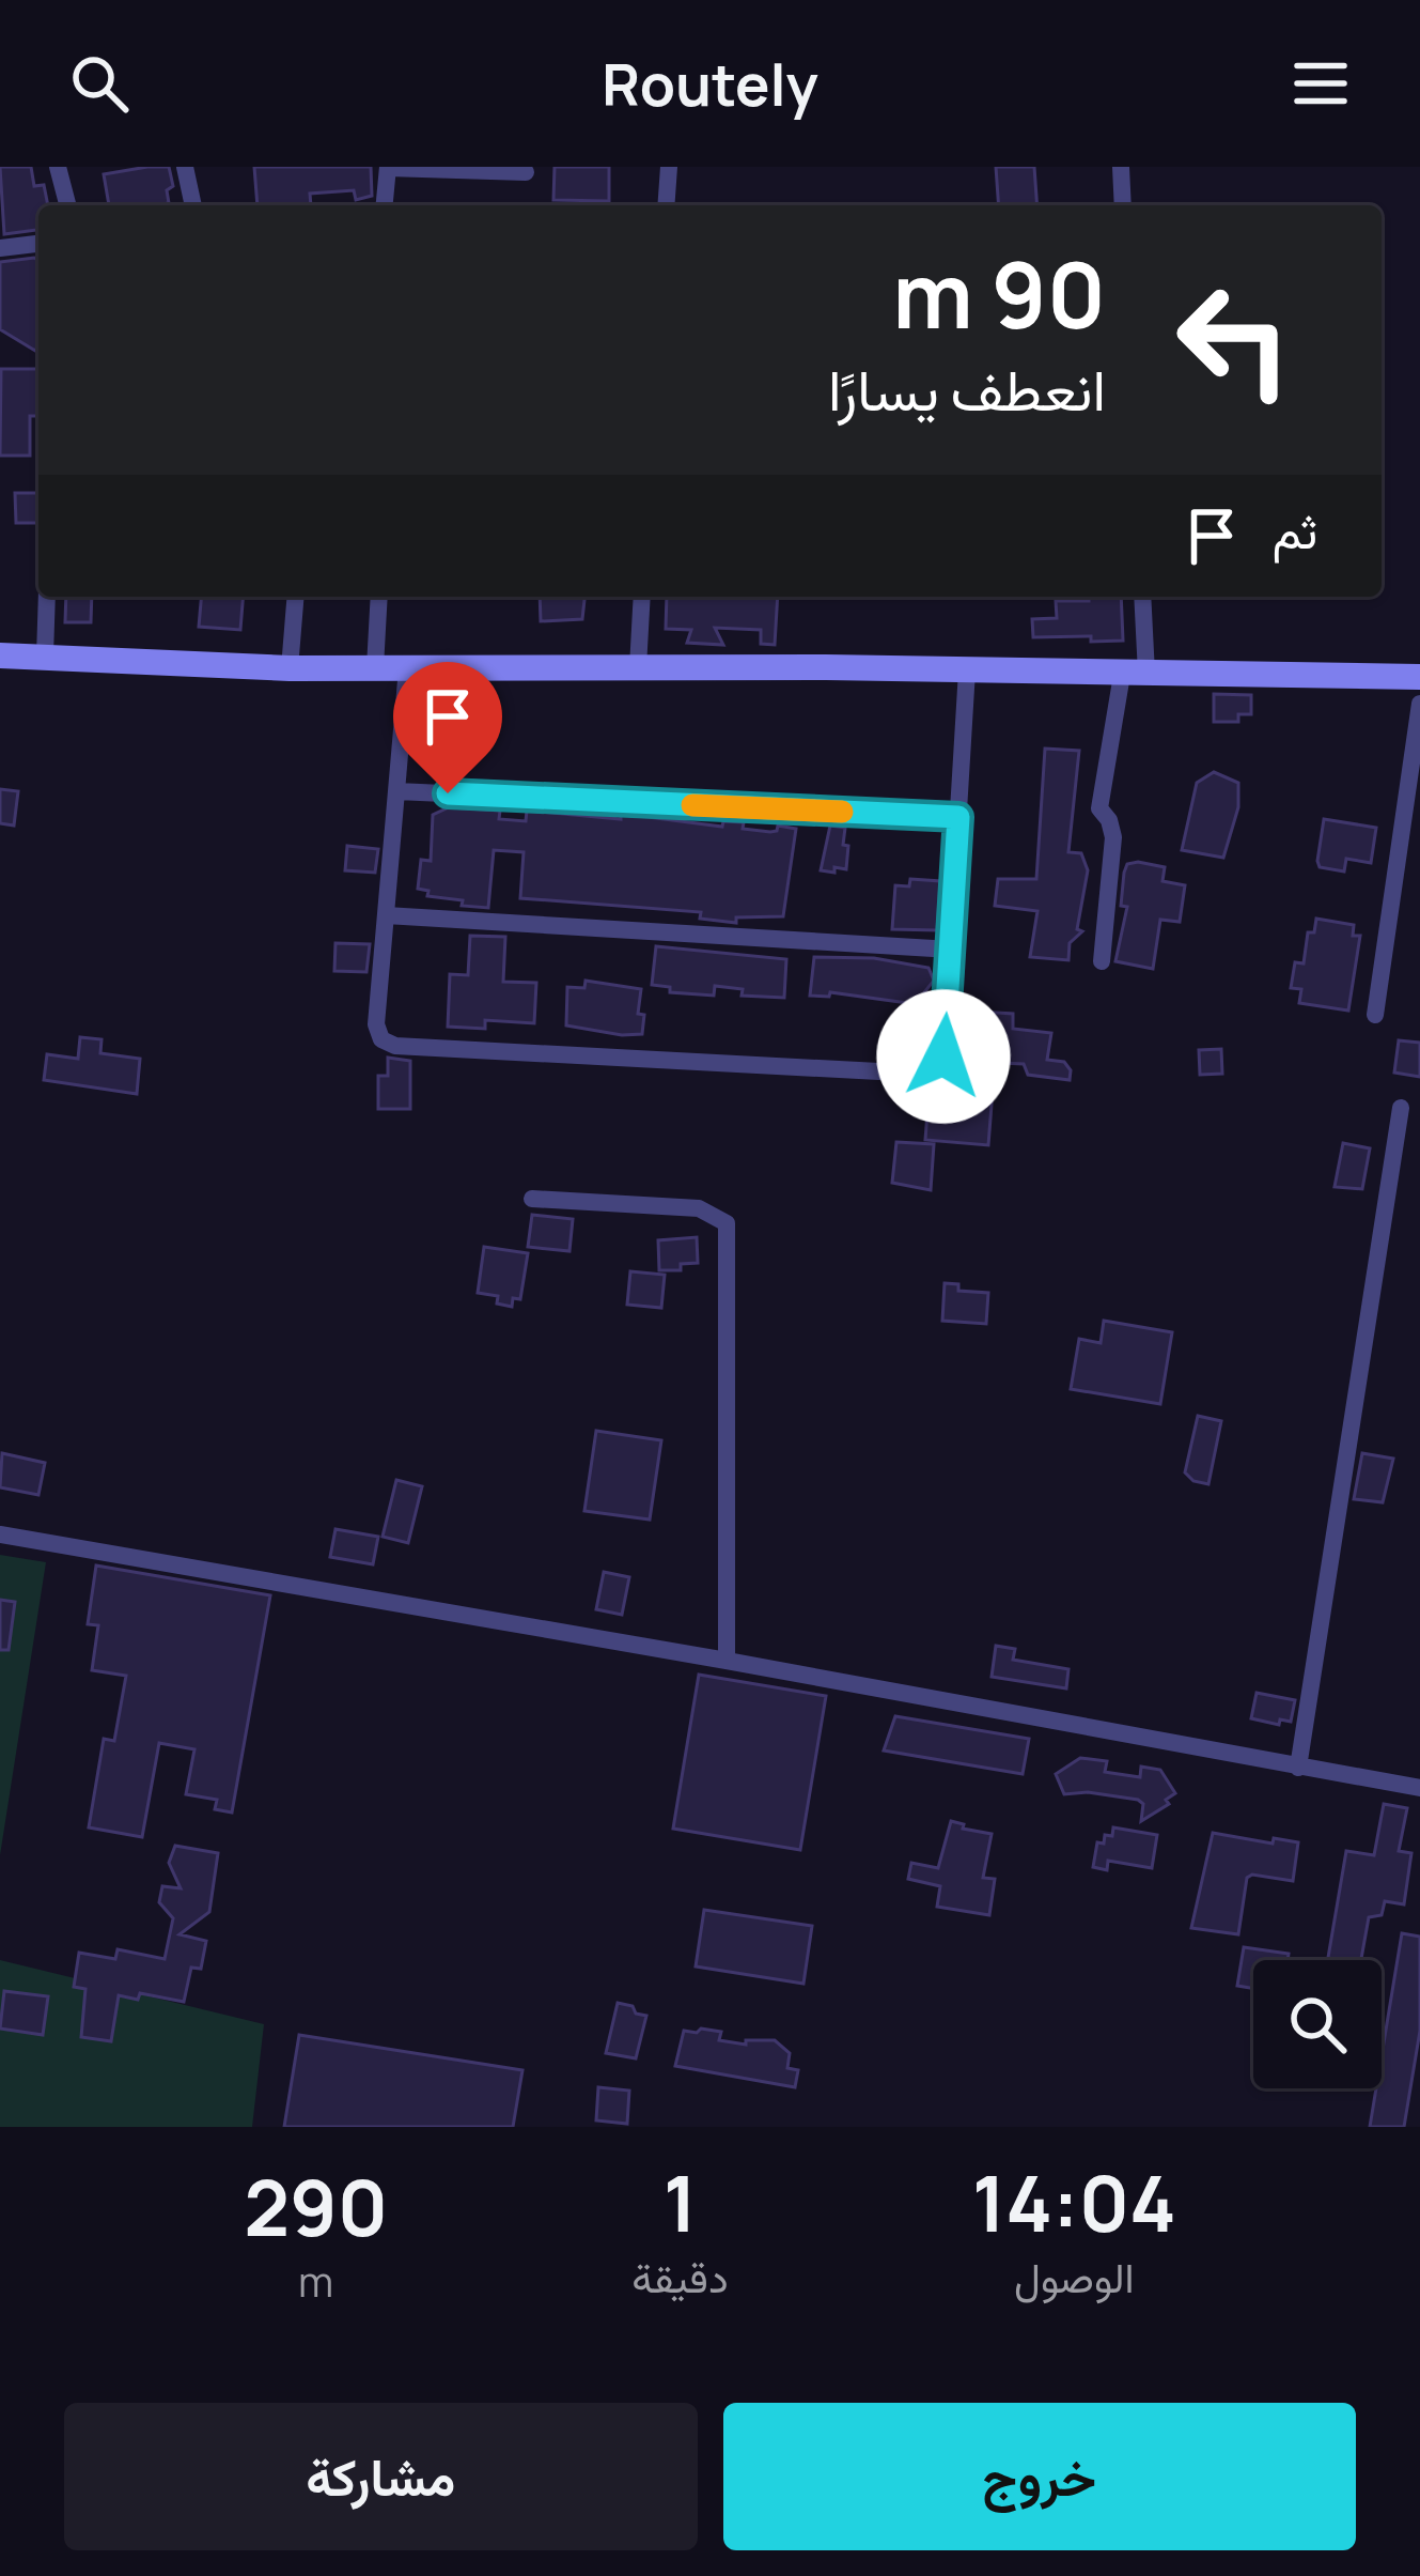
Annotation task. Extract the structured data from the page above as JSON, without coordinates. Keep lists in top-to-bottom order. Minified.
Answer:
{"page":{"header":"Routely","turn":["90 m","انعطف يسارًا"],"then":"ثم","eta":["14:04","الوصول","1","دقيقة","290","m"],"buttons":["خروج","مشاركة"]}}
